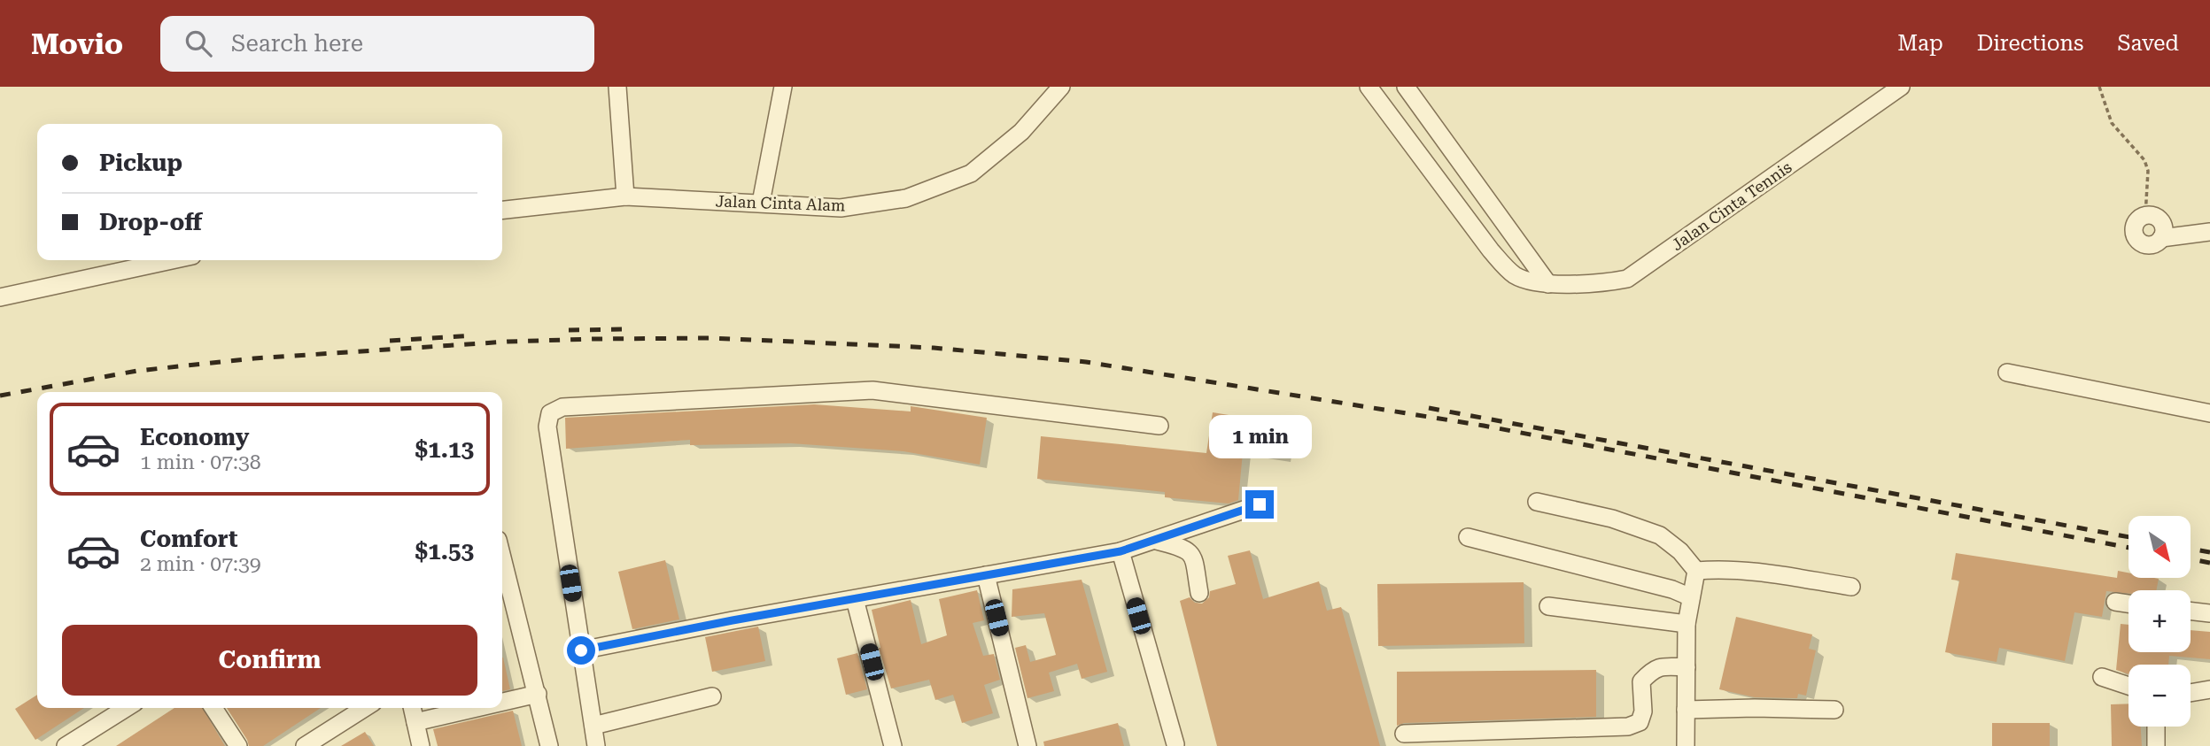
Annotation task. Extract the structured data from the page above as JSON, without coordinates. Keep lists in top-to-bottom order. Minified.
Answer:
{"streets":{"street":["Jalan Cinta Alam","Jalan Cinta Tennis"]},"north":"bottom right","page":{"header":"Movio","search":"Search here","nav":["Map","Directions","Saved"],"banner":["Pickup","Drop-off"],"list":[{"name":"Economy","note":"1 min · 07:38","value":"$1.13"},{"name":"Comfort","note":"2 min · 07:39","value":"$1.53"}],"bubble":"1 min","map_buttons":["+","−"],"buttons":"Confirm"}}
